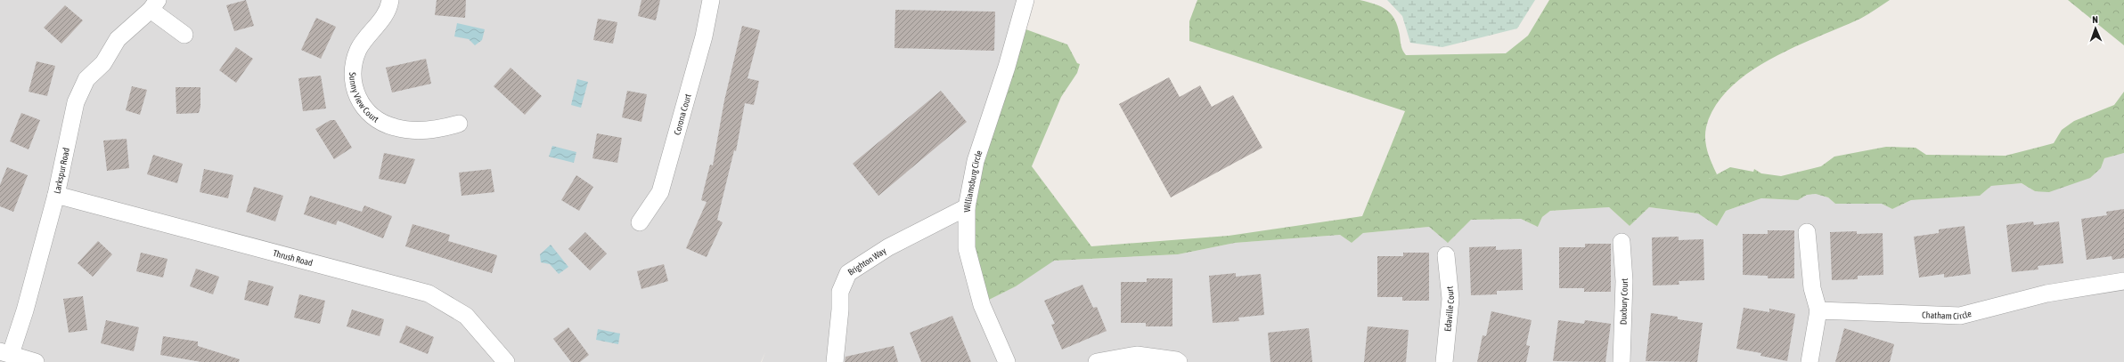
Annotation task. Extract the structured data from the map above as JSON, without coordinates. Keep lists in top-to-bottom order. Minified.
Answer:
{"streets":{"street":["Sunny View Court","Corona Court","Larkspur Road","Williamsburg Circle","Thrush Road","Brighton Way","Duxbury Court","Edaville Court","Chatham Circle"]},"crossings":[["Larkspur Road","Thrush Road"],["Williamsburg Circle","Brighton Way"]],"north":"top"}
